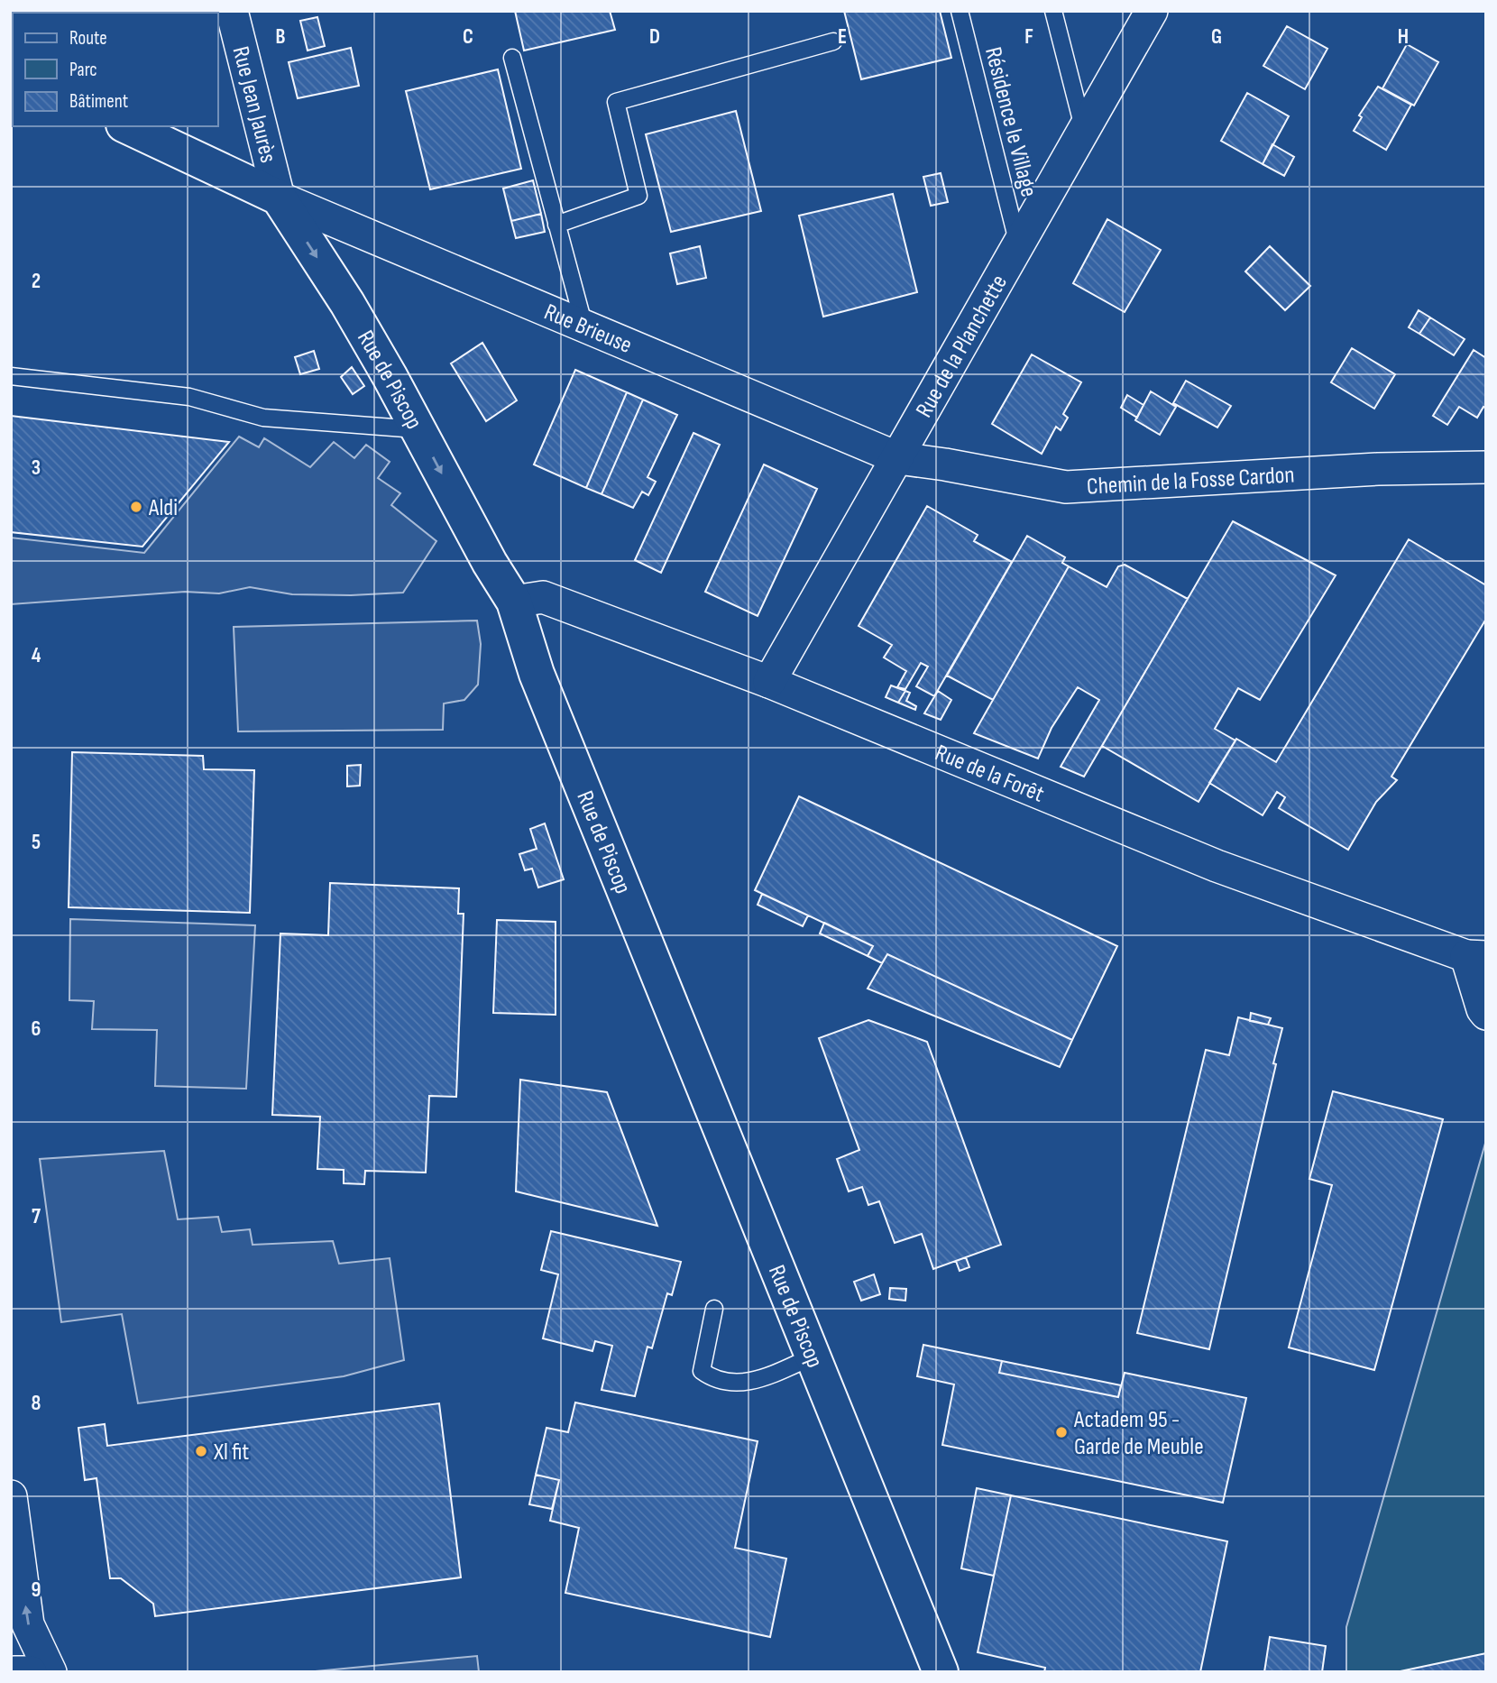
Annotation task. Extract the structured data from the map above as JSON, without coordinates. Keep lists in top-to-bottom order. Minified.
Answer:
{"streets":{"street":["Rue Jean Jaurès","Rue Brieuse","Rue de la Planchette","Rue de Piscop","Chemin de la Fosse Cardon","Rue de la Forêt"],"lane":["Résidence le Village"]},"crossings":[["Rue Jean Jaurès","Rue Brieuse"],["Rue Jean Jaurès","Rue de Piscop"],["Résidence le Village","Rue de la Planchette"],["Rue Brieuse","Rue de la Planchette"],["Rue Brieuse","Rue de Piscop"],["Rue Brieuse","Chemin de la Fosse Cardon"],["Rue de la Planchette","Chemin de la Fosse Cardon"],["Rue de la Planchette","Rue de la Forêt"],["Rue de Piscop","Rue de la Forêt"]],"places":["Aldi","Actadem 95 - Garde de Meuble","Xl fit"],"legend":["Route","Parc","Bâtiment"],"grid":{"columns":["B","C","D","E","F","G","H"],"rows":["2","3","4","5","6","7","8","9"]}}
